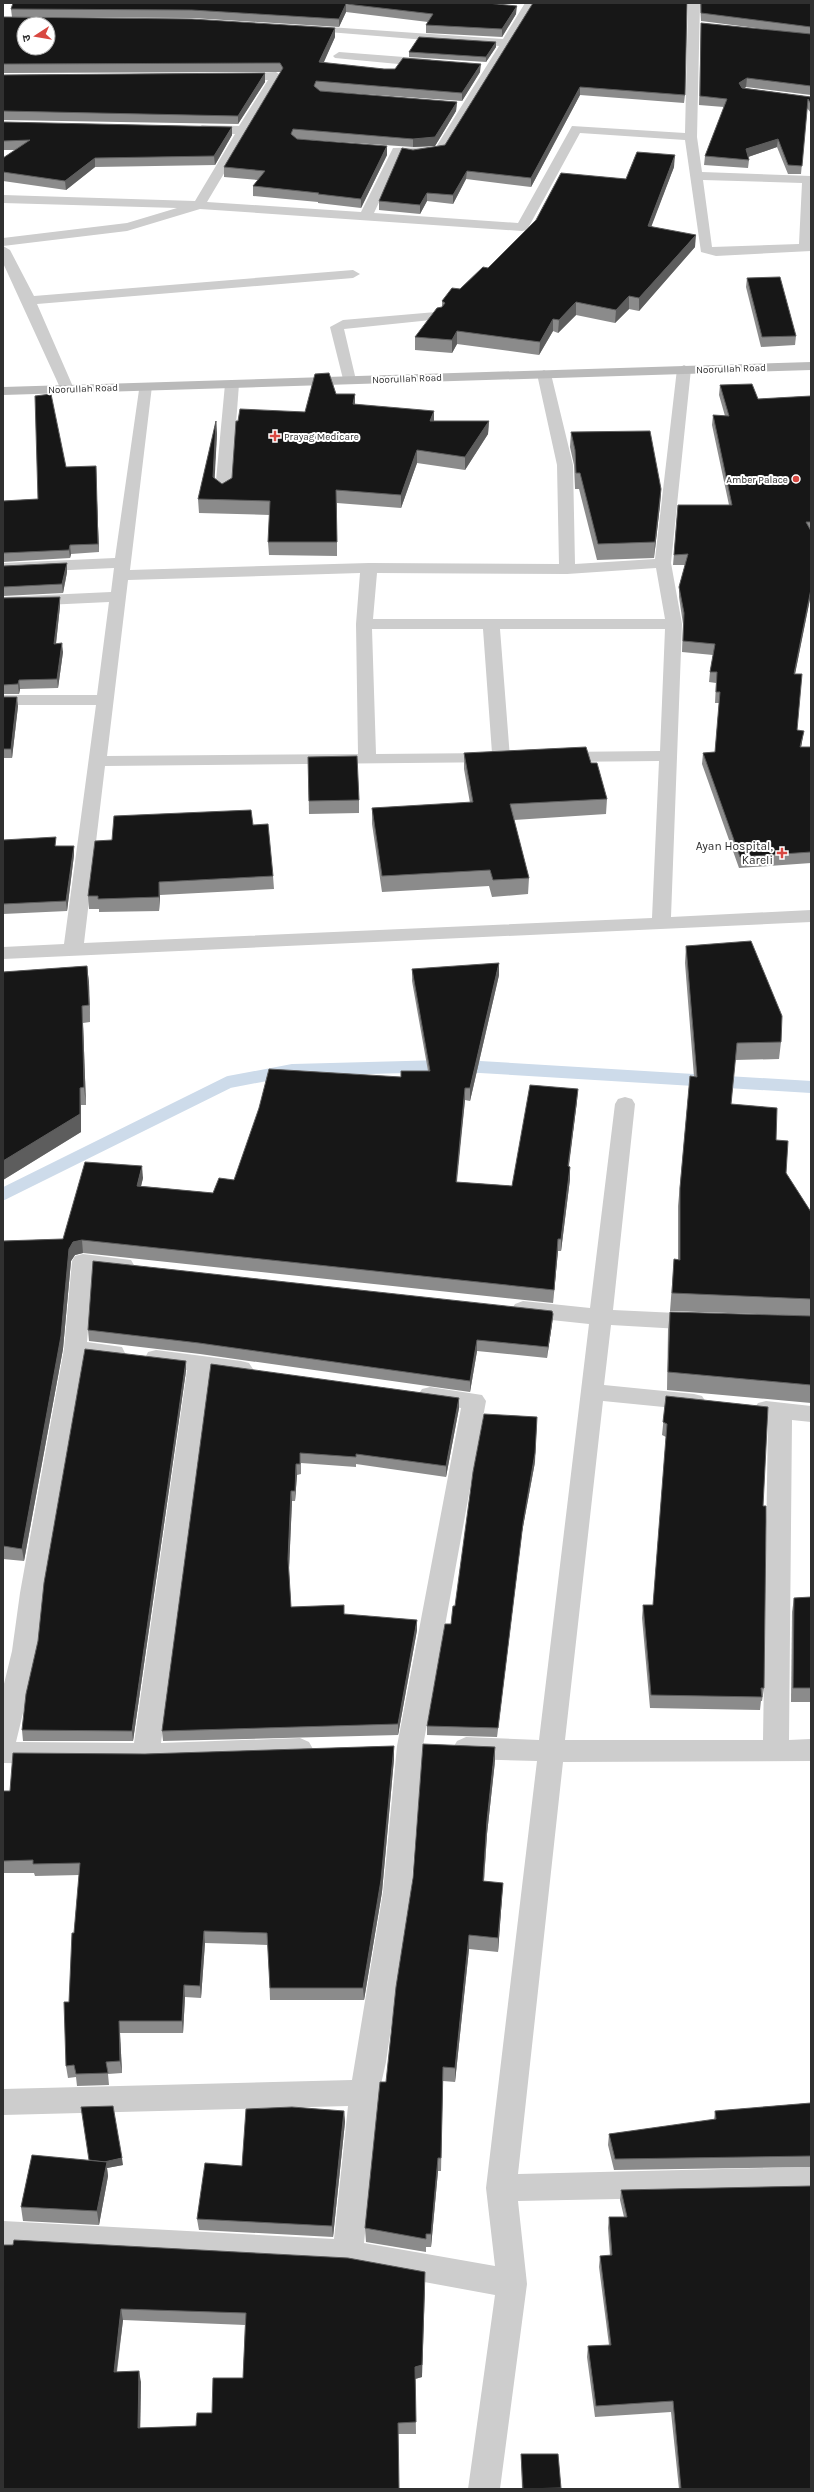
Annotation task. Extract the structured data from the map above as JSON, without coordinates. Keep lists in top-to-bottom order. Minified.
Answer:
{"streets":{"main road":["Noorullah Road"]},"places":{"health":["Prayag Medicare","Ayan Hospital, Kareli"],"other":["Amber Palace"]},"north":"left"}
